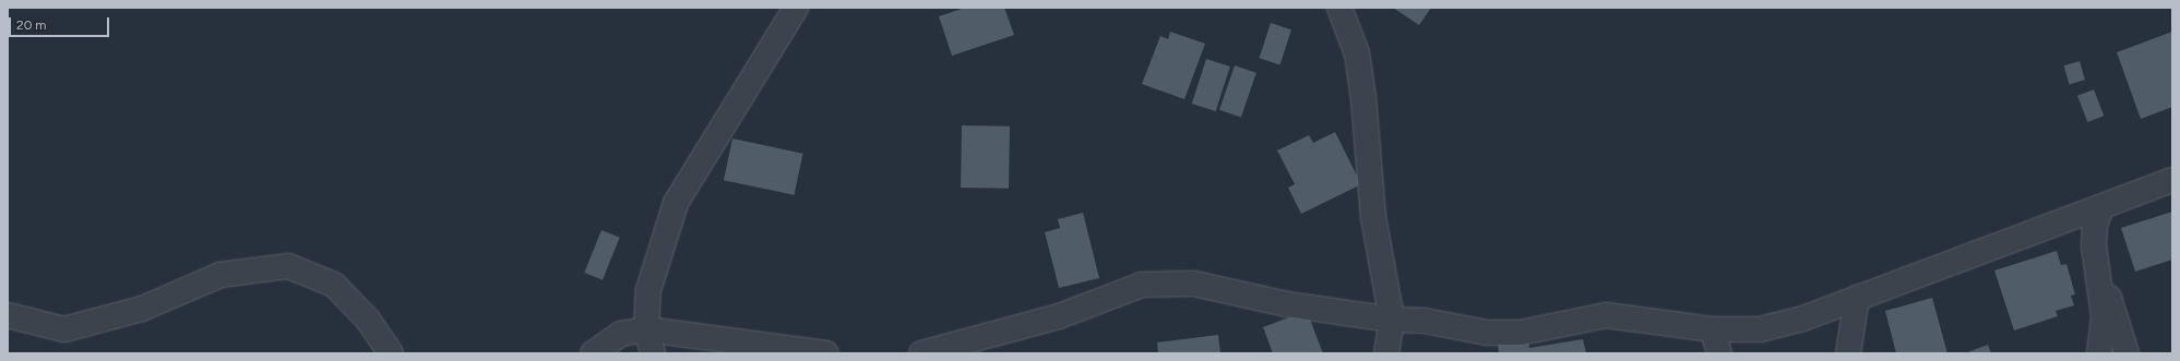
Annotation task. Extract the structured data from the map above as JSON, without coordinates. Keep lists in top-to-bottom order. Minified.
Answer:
{"scale_bar":"20 m"}
